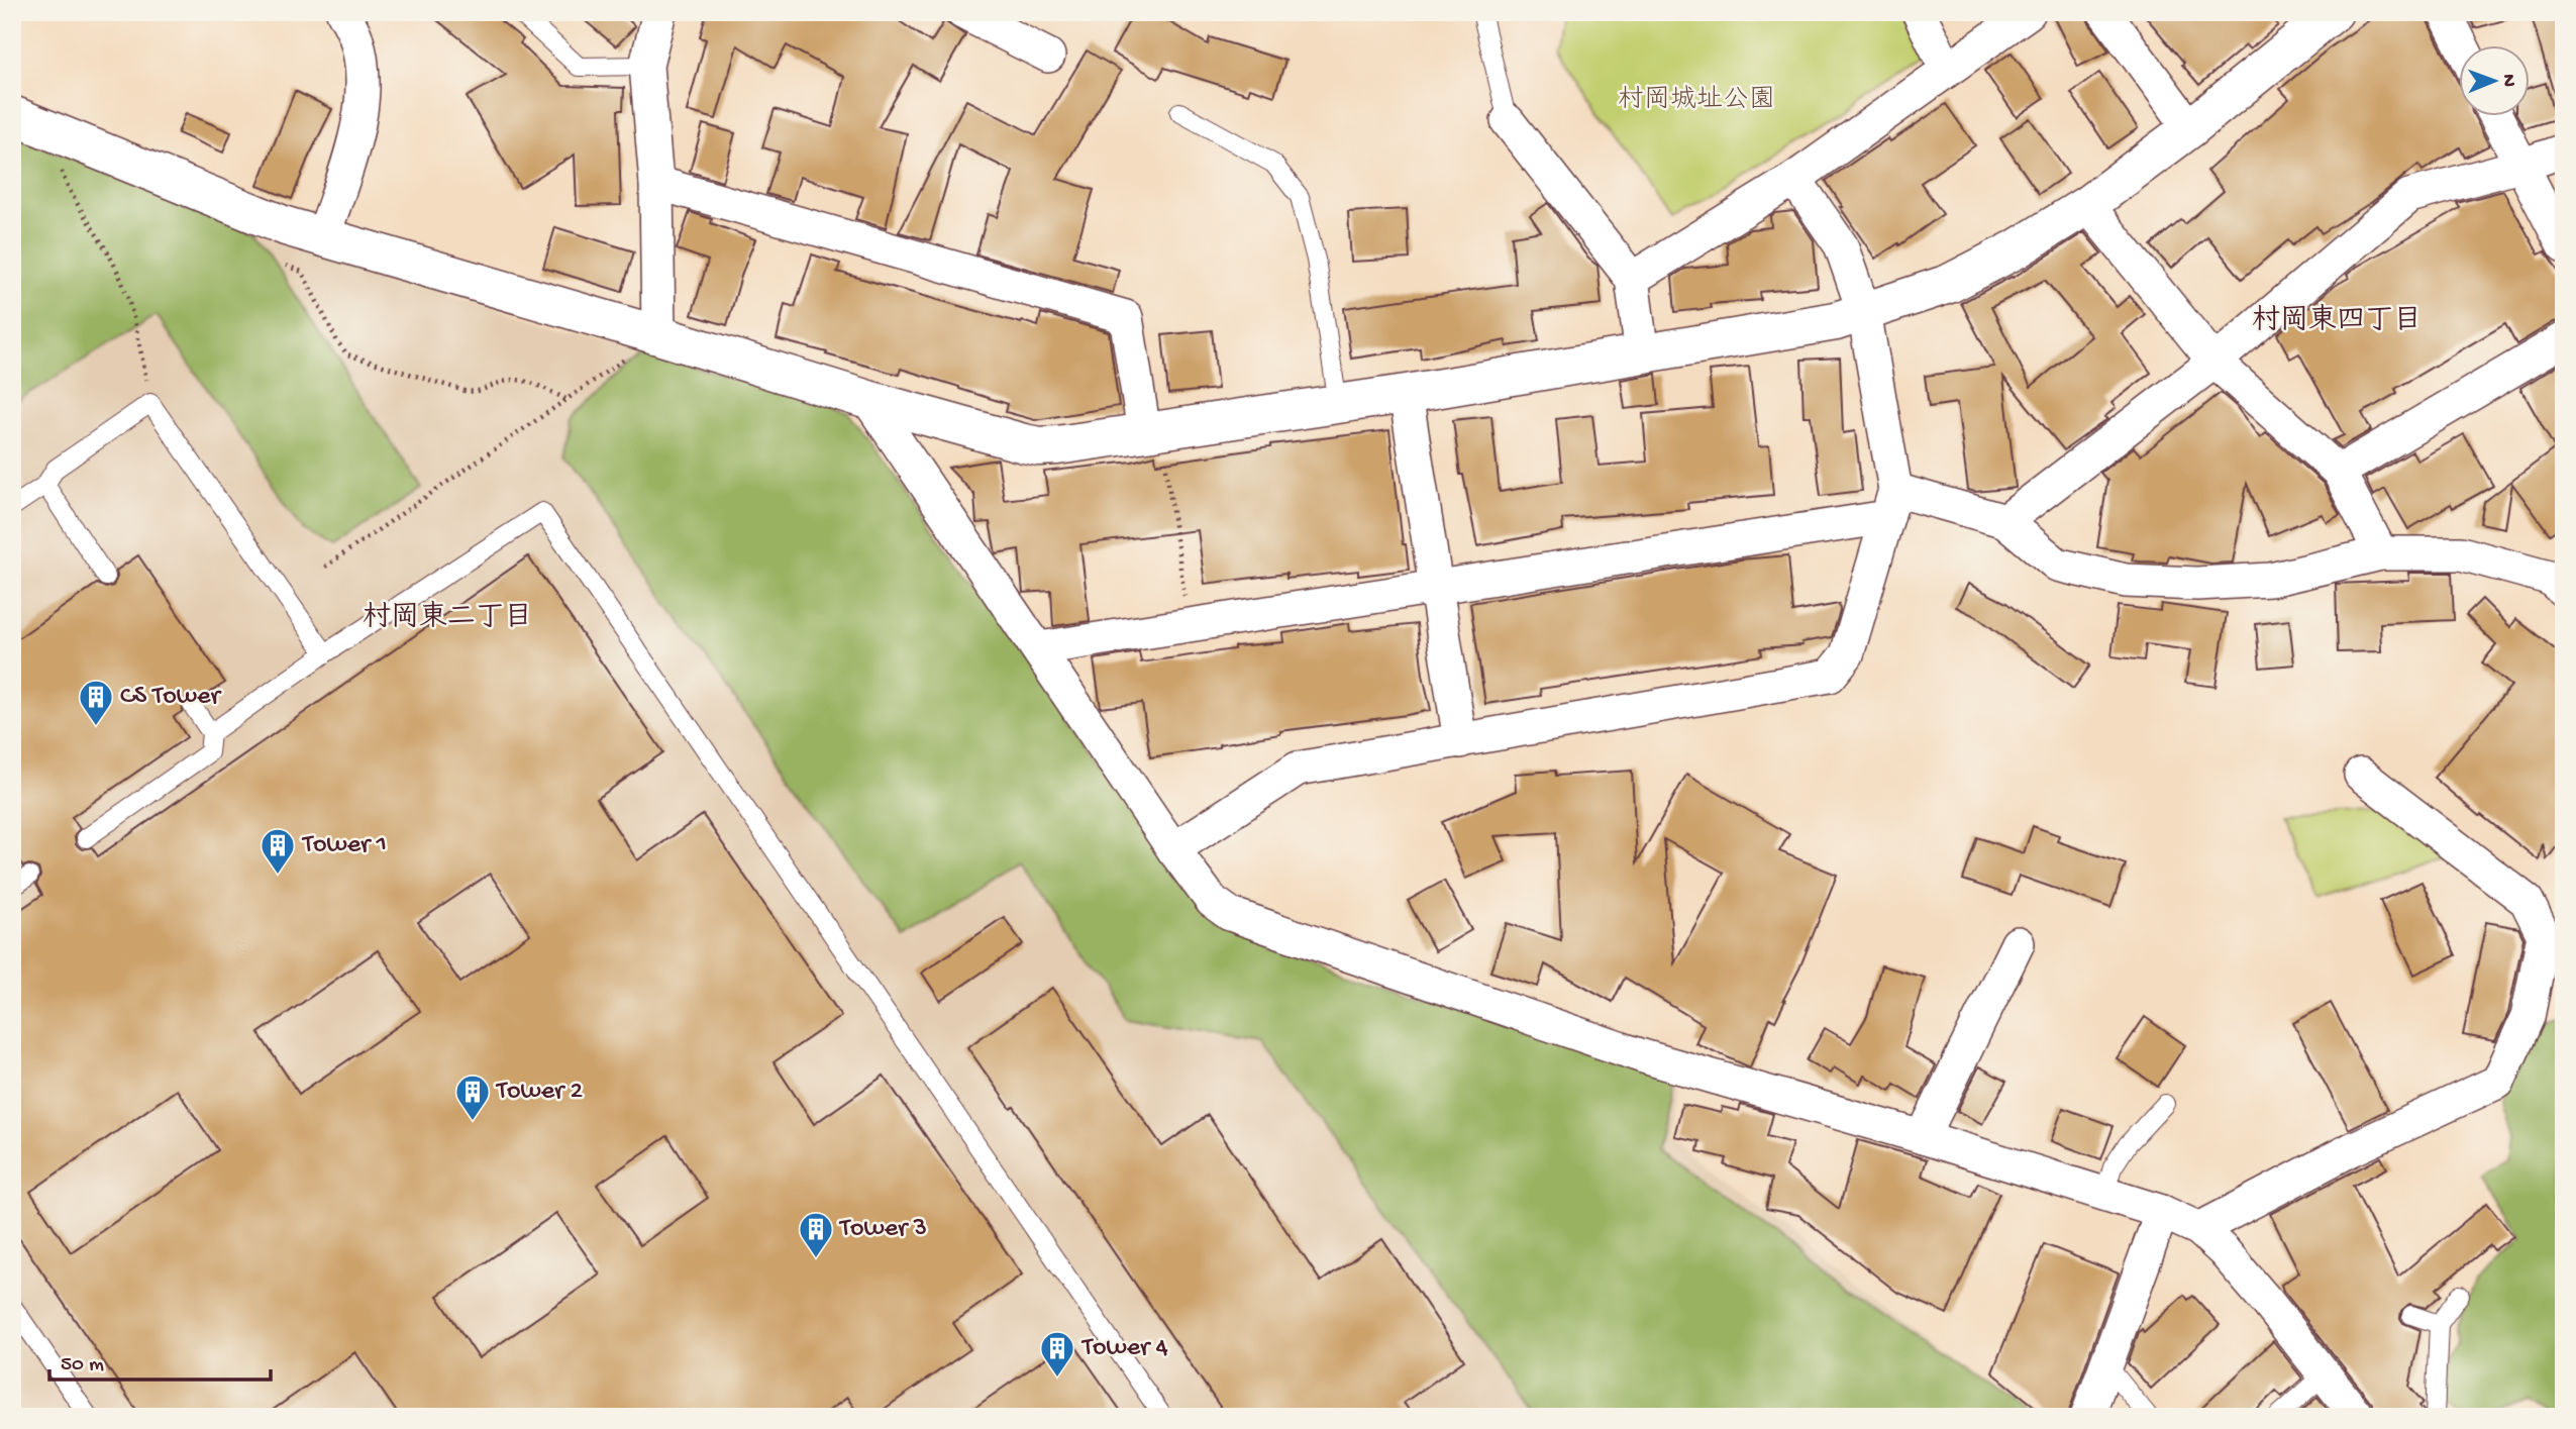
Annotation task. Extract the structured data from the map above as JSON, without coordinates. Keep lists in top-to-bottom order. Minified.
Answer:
{"districts":["村岡東四丁目","村岡東二丁目"],"parks":["村岡城址公園"],"places":{"building":["CS Tower","Tower 1","Tower 2","Tower 3","Tower 4"]},"scale_bar":"50 m","north":"right"}
